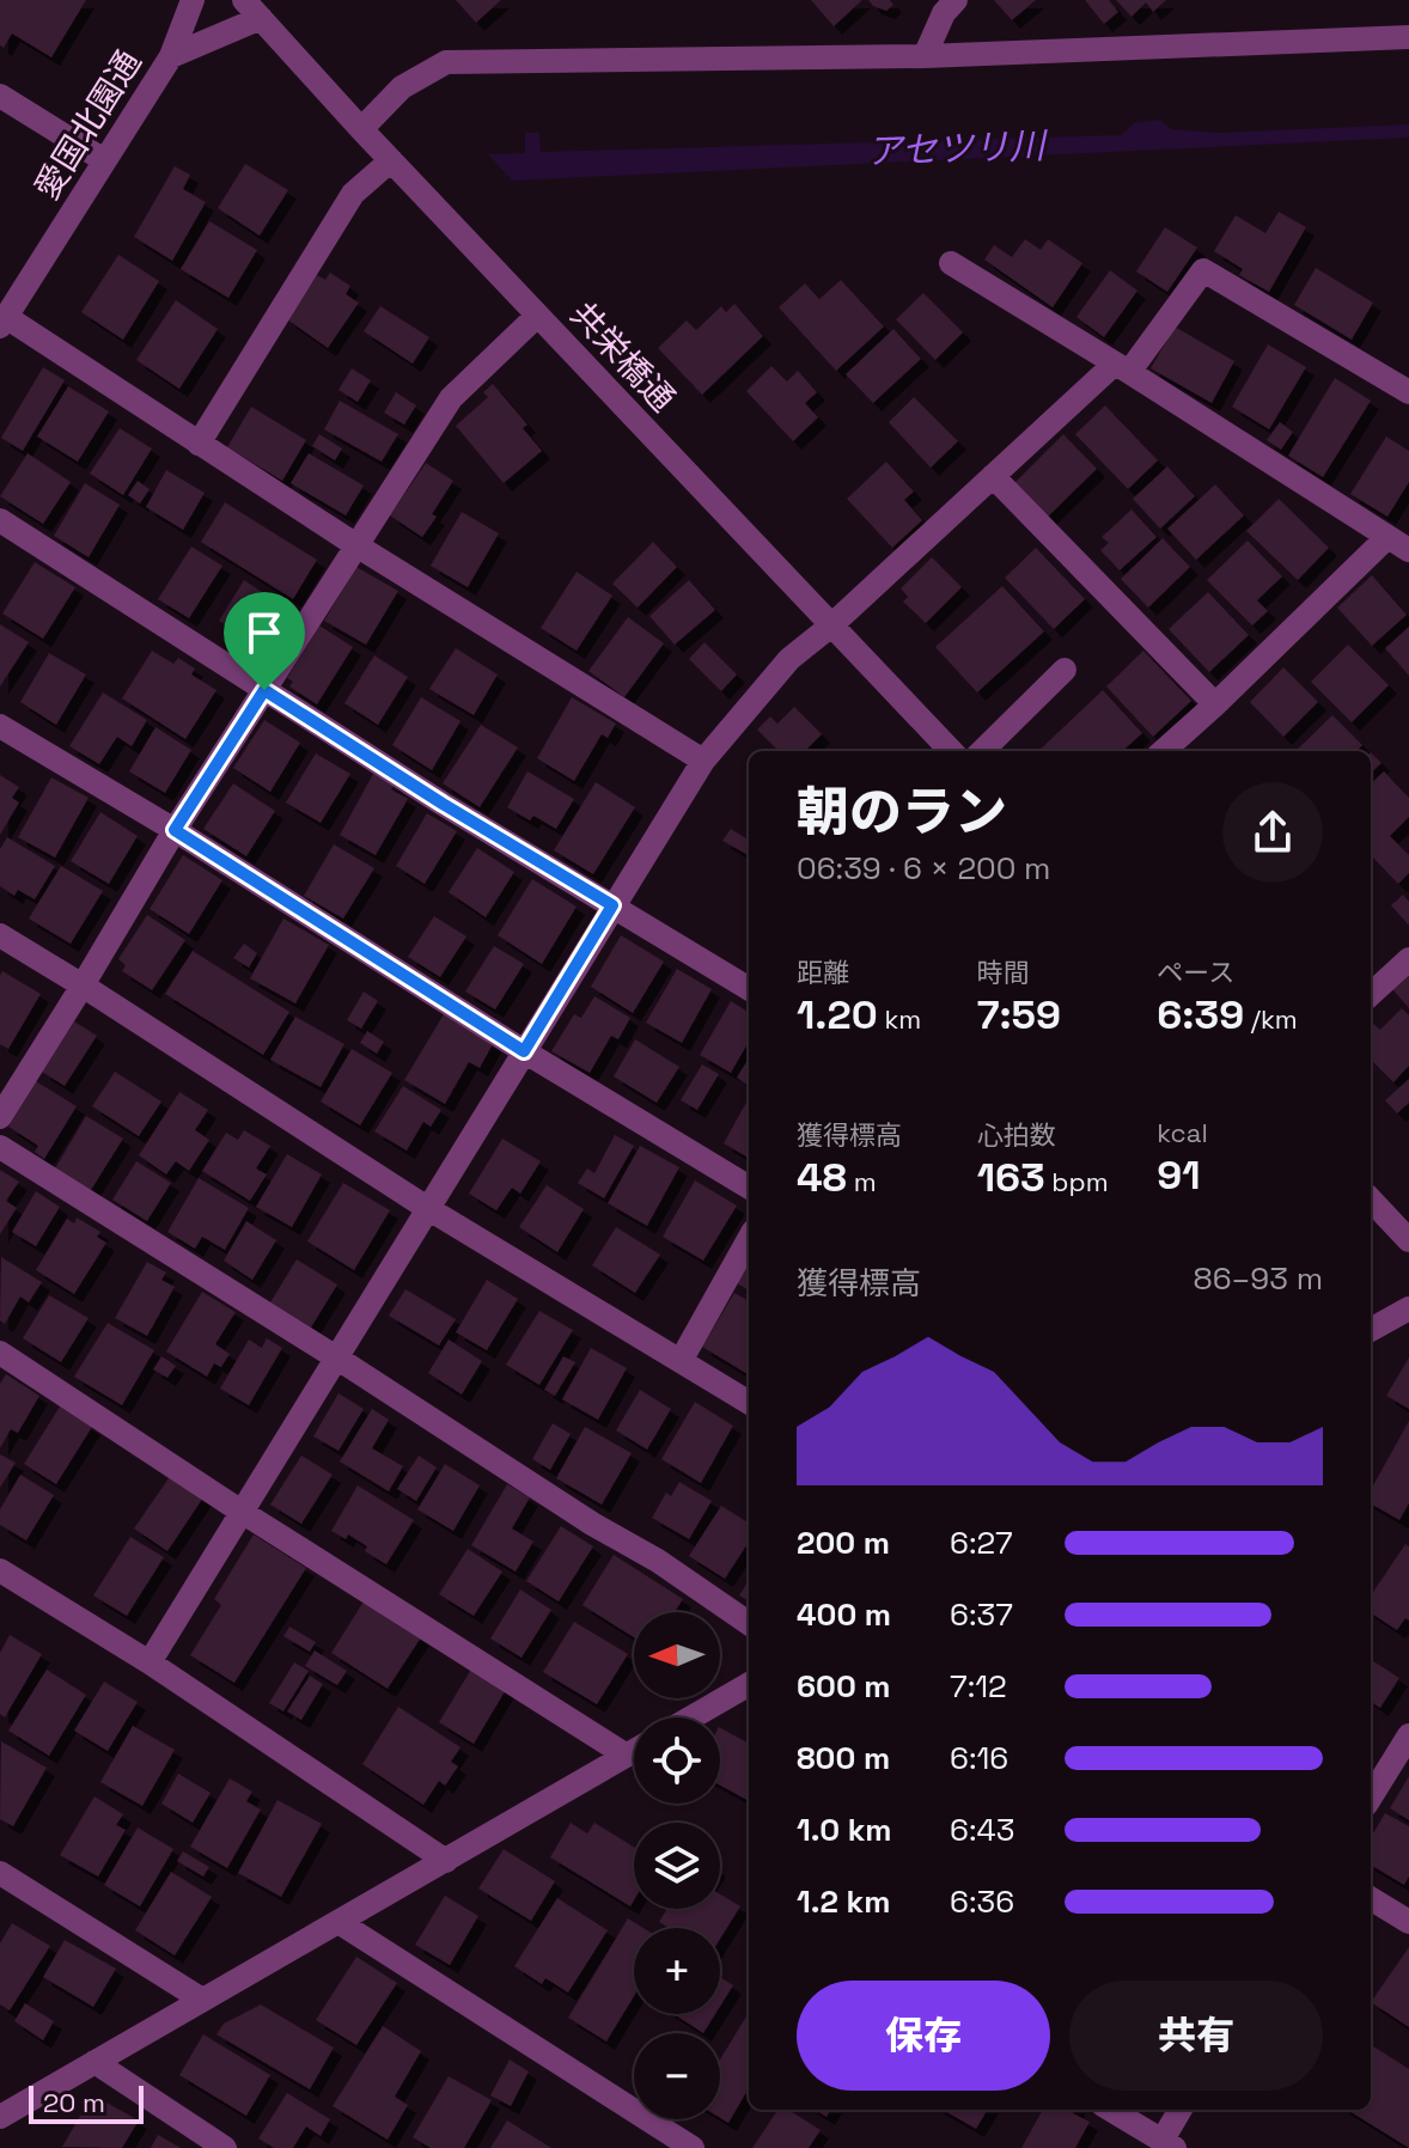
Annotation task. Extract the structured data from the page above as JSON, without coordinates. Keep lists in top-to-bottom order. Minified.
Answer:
{"streets":{"street":["愛国北園通","共栄橋通"]},"water":["アセツリ川"],"scale_bar":"20 m","north":"left","page":{"heading":["朝のラン","06:39 · 6 × 200 m"],"stats":[["距離","1.20 km"],["時間","7:59"],["ペース","6:39 /km"],["獲得標高","48 m"],["心拍数","163 bpm"],["kcal","91"]],"chart":["獲得標高","86–93 m"],"list":[{"name":"200 m","note":"6:27"},{"name":"400 m","note":"6:37"},{"name":"600 m","note":"7:12"},{"name":"800 m","note":"6:16"},{"name":"1.0 km","note":"6:43"},{"name":"1.2 km","note":"6:36"}],"map_buttons":["+","−"],"buttons":["保存","共有"],"scale":"20 m"}}
